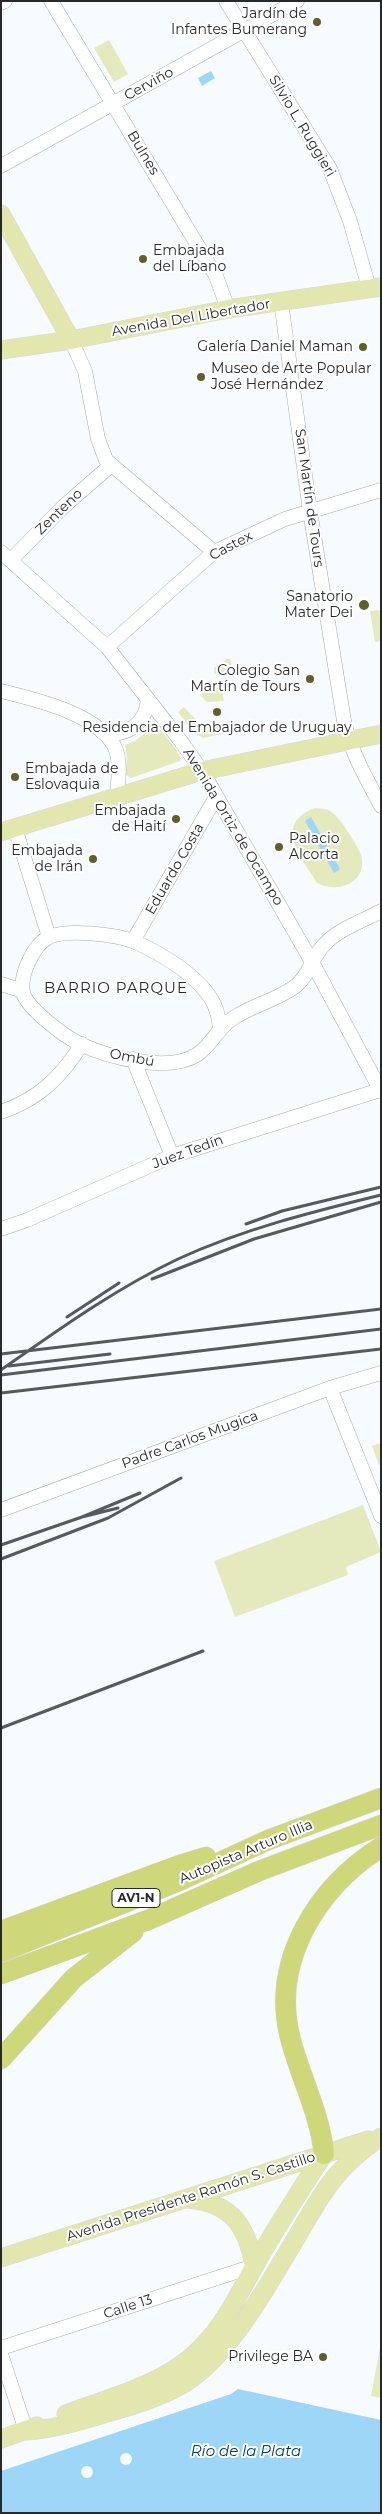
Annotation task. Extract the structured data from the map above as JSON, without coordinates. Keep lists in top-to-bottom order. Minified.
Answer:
{"streets":{"highway":["Autopista Arturo Illia","AV1-N"],"main road":["Avenida Del Libertador","Avenida Presidente Ramón S. Castillo"],"street":["Cerviño","Silvio L. Ruggieri","Bulnes","San Martín de Tours","Zenteno","Castex","Avenida Ortiz de Ocampo","Eduardo Costa","Ombú","Juez Tedín","Padre Carlos Mugica","Calle 13"]},"crossings":[["Cerviño","Silvio L. Ruggieri"],["Cerviño","Bulnes"],["Silvio L. Ruggieri","Avenida Del Libertador"],["Bulnes","Avenida Del Libertador"],["Avenida Del Libertador","San Martín de Tours"],["San Martín de Tours","Castex"],["Zenteno","Avenida Ortiz de Ocampo"],["Castex","Avenida Ortiz de Ocampo"],["Avenida Ortiz de Ocampo","Eduardo Costa"],["Avenida Ortiz de Ocampo","Ombú"],["Avenida Ortiz de Ocampo","Juez Tedín"],["Eduardo Costa","Ombú"]],"districts":["BARRIO PARQUE"],"water":["Río de la Plata"],"places":["Jardín de Infantes Bumerang","Embajada del Líbano","Galería Daniel Maman","Museo de Arte Popular José Hernández","Sanatorio Mater Dei","Colegio San Martín de Tours","Residencia del Embajador de Uruguay","Embajada de Eslovaquia","Embajada de Haití","Palacio Alcorta","Embajada de Irán","Privilege BA"]}
